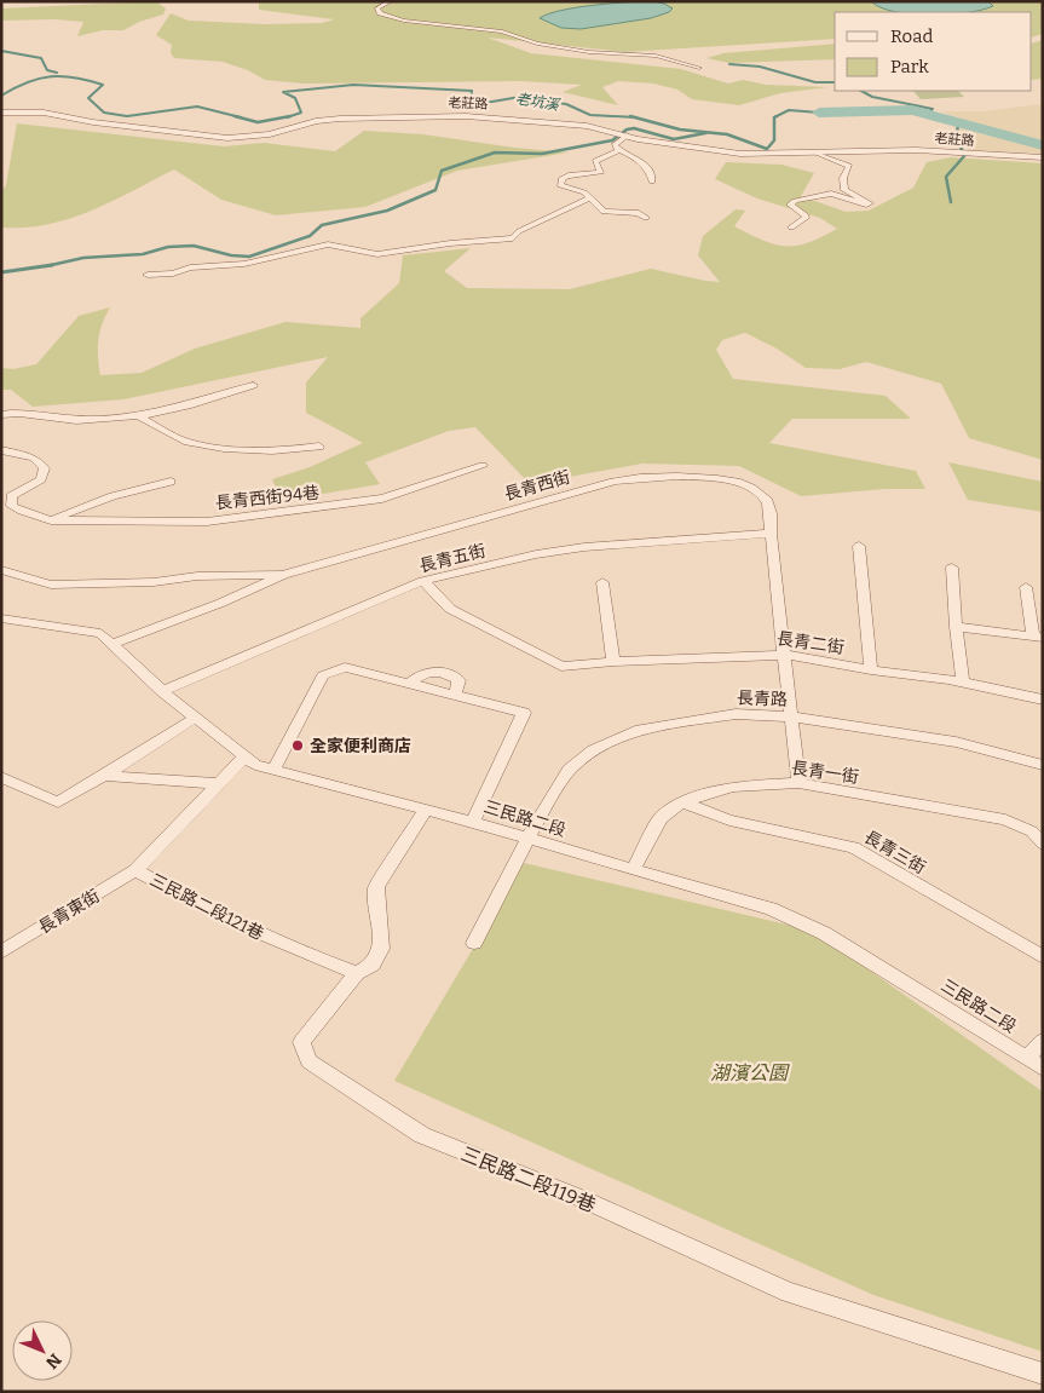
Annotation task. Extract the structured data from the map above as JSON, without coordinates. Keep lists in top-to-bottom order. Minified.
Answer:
{"streets":{"street":["老莊路","長青西街","長青西街94巷","長青五街","長青二街","長青路","長青一街","三民路二段","長青三街","三民路二段121巷","長青東街","三民路二段119巷"]},"crossings":[["長青西街","長青五街"],["長青西街","長青二街"],["長青西街","長青路"],["長青西街","長青一街"],["長青西街","三民路二段"],["長青五街","長青二街"],["長青五街","三民路二段"],["長青路","三民路二段"],["長青一街","三民路二段"],["長青一街","長青三街"],["三民路二段","三民路二段121巷"],["三民路二段","三民路二段119巷"],["三民路二段121巷","長青東街"],["三民路二段121巷","三民路二段119巷"]],"water":["老坑溪"],"parks":["湖濱公園"],"places":["全家便利商店"],"legend":["Road","Park"],"north":"bottom right"}
